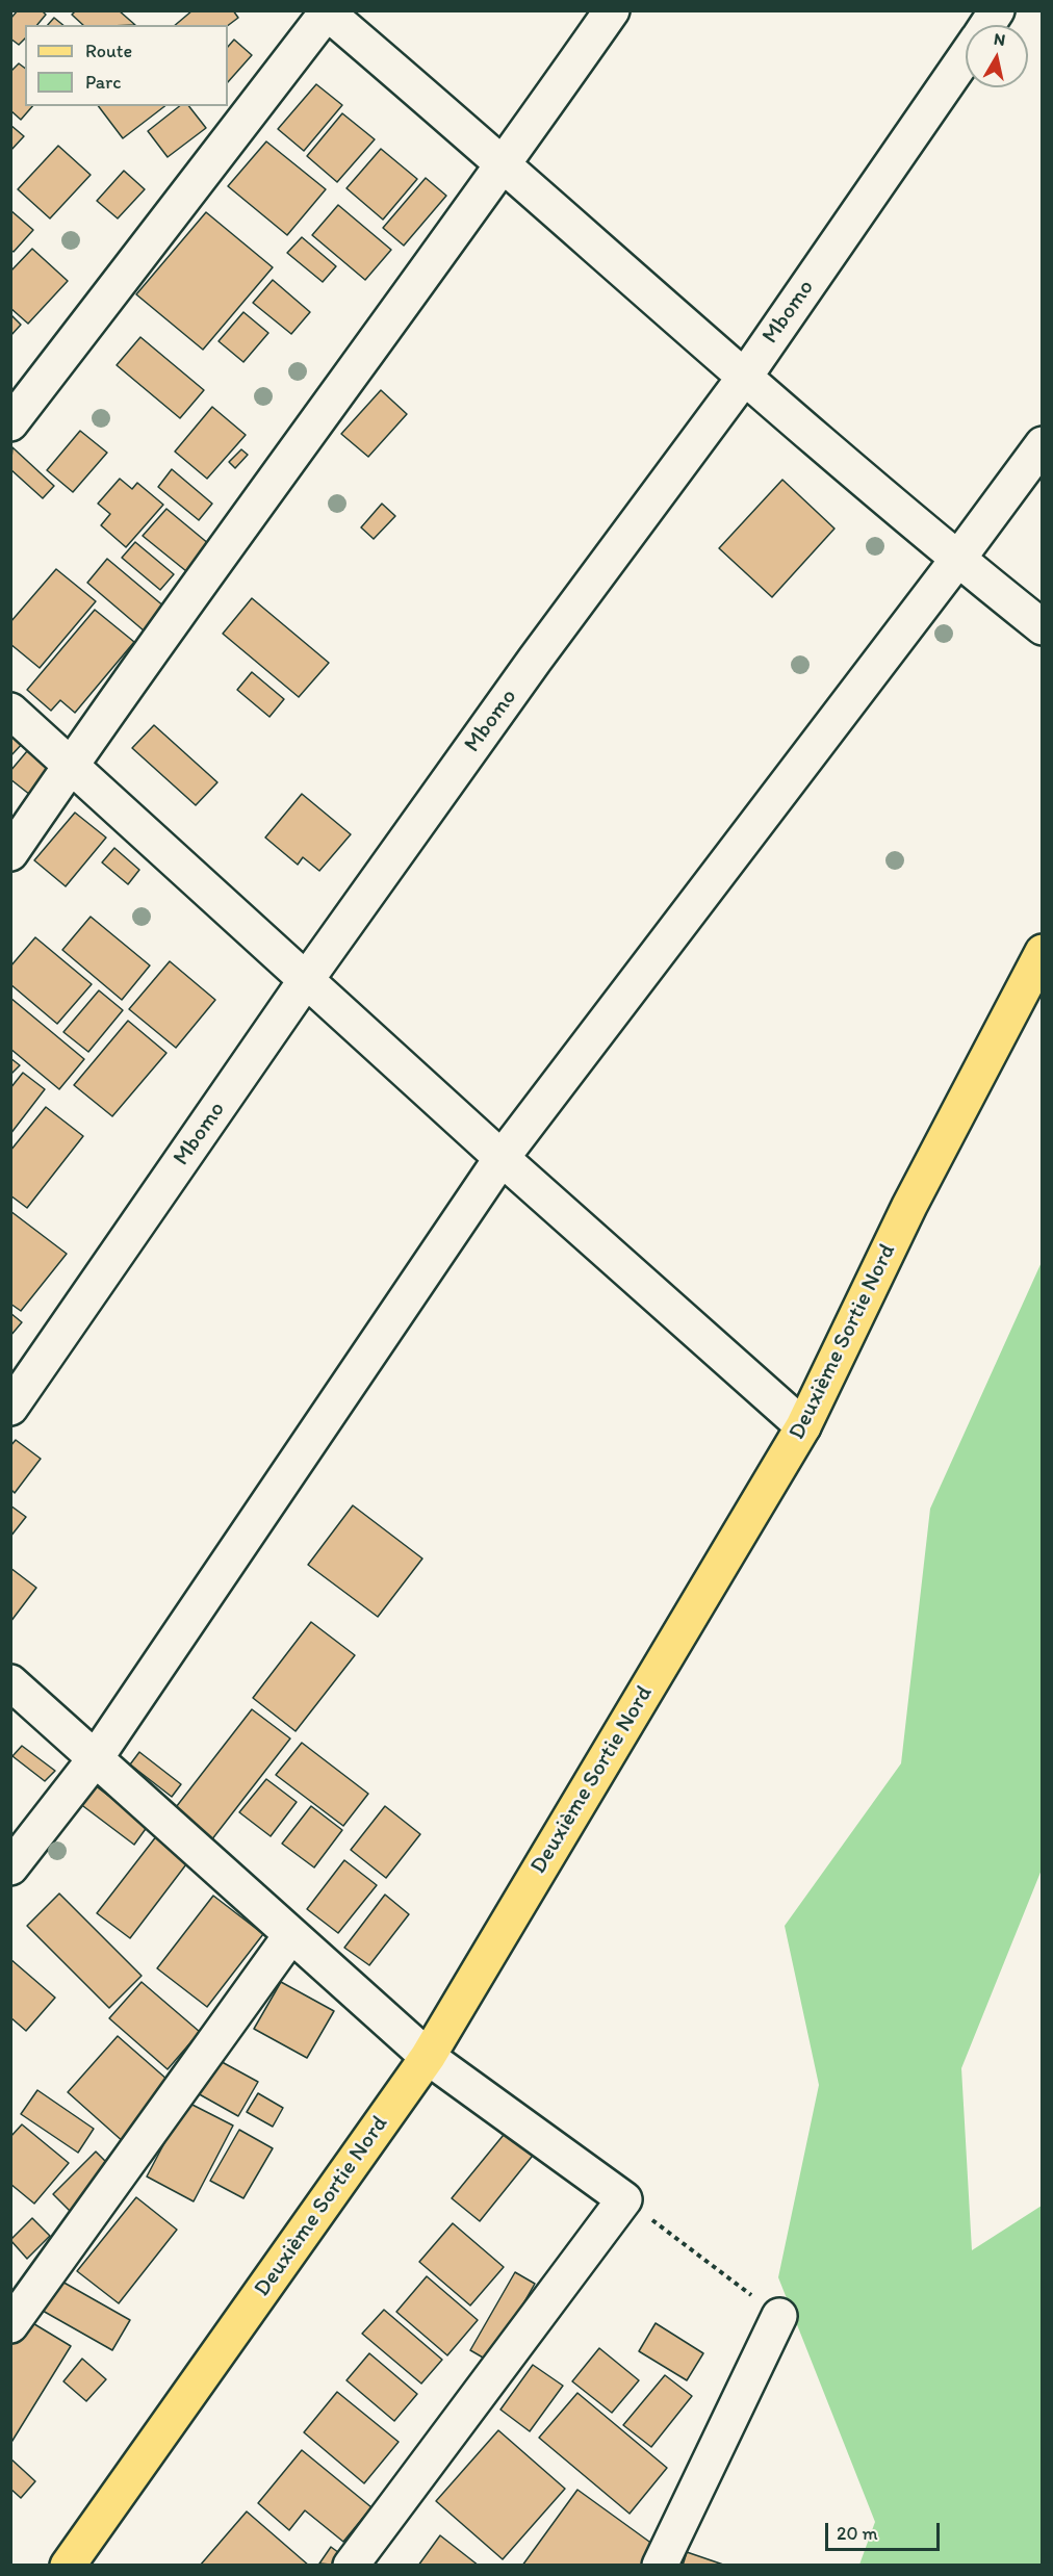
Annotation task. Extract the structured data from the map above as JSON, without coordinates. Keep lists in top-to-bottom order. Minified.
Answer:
{"streets":{"main road":["Deuxième Sortie Nord"],"street":["Mbomo"]},"legend":["Route","Parc"],"scale_bar":"20 m","north":"top"}
